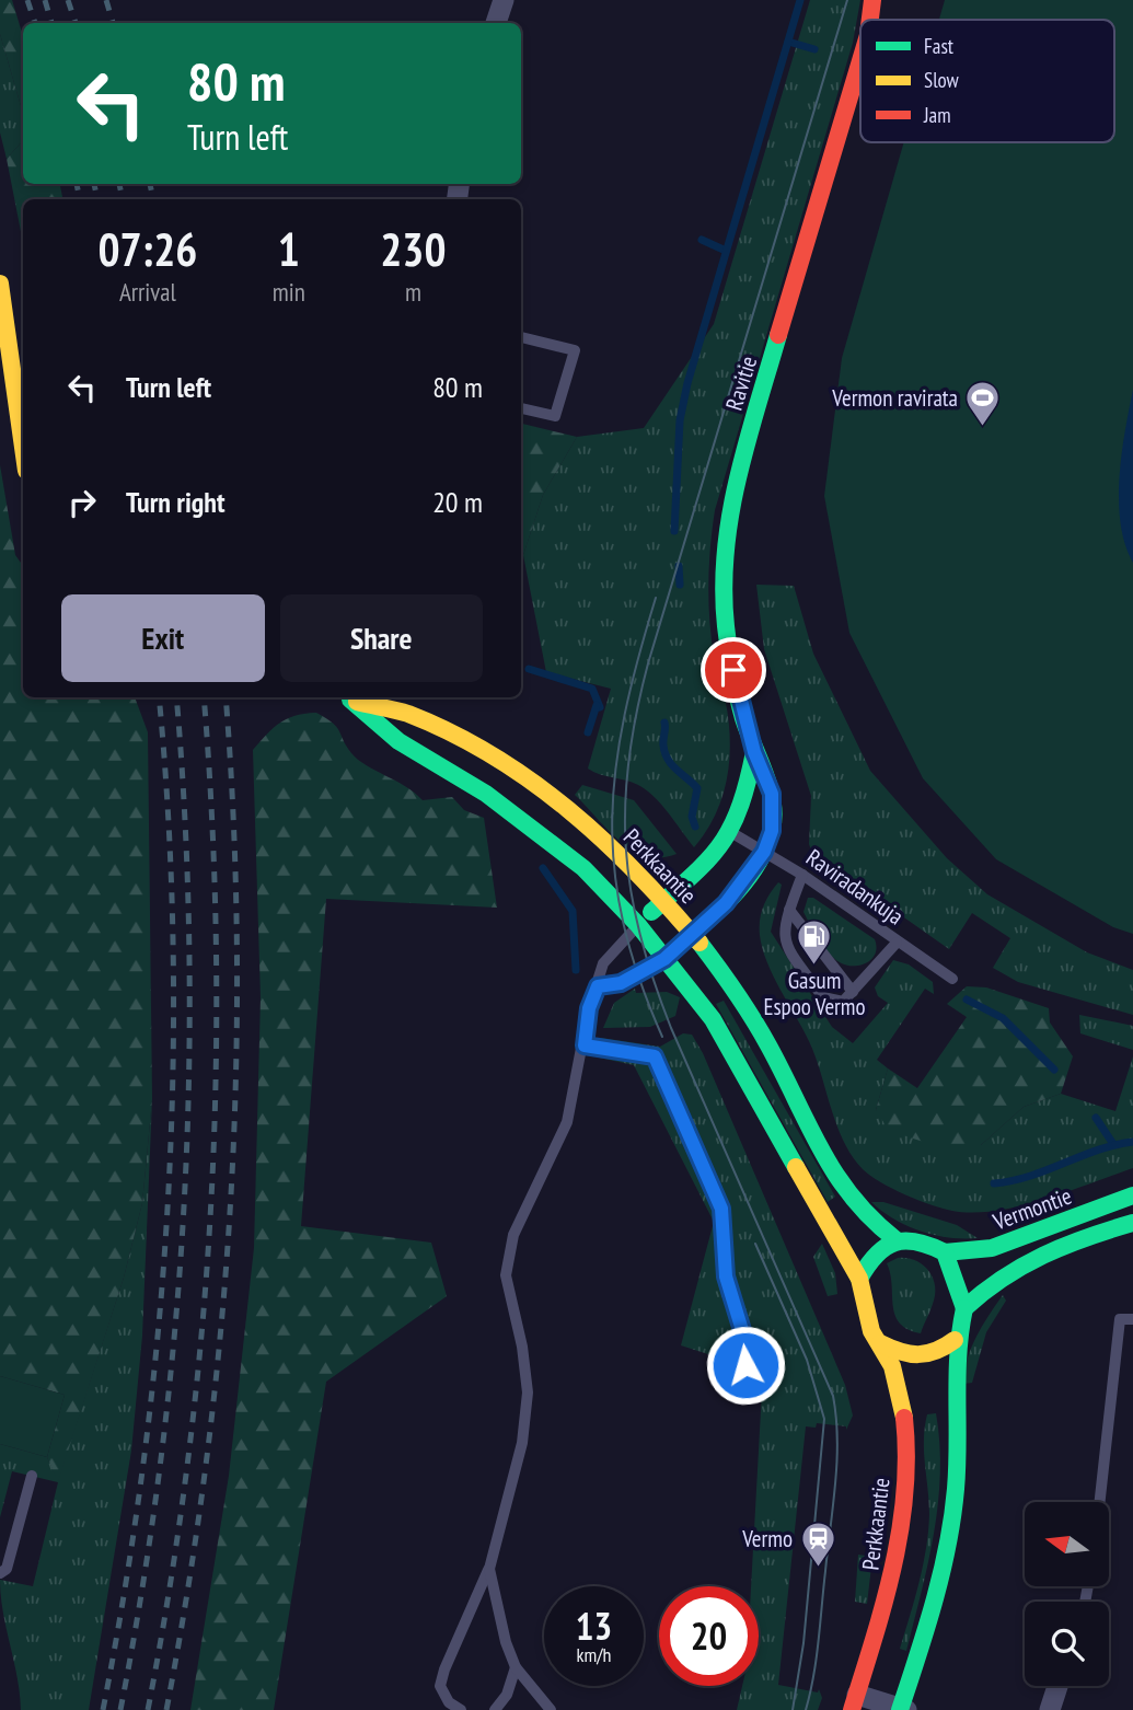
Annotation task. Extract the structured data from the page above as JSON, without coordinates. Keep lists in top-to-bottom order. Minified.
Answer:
{"streets":{"main road":["Ravitie","Perkkaantie","Vermontie"],"lane":["Raviradankuja"]},"crossings":[["Ravitie","Perkkaantie"],["Ravitie","Raviradankuja"],["Perkkaantie","Vermontie"]],"places":{"sports":["Vermon ravirata"],"fuel station":["Gasum Espoo Vermo"],"station":["Vermo"]},"legend":["Fast","Slow","Jam"],"north":"left","page":{"turn":["80 m","Turn left"],"eta":["07:26","Arrival","1","min","230","m"],"list":[{"name":"Turn left","value":"80 m"},{"name":"Turn right","value":"20 m"}],"buttons":["Exit","Share"],"speed":"13 km/h","limit":"20"}}
